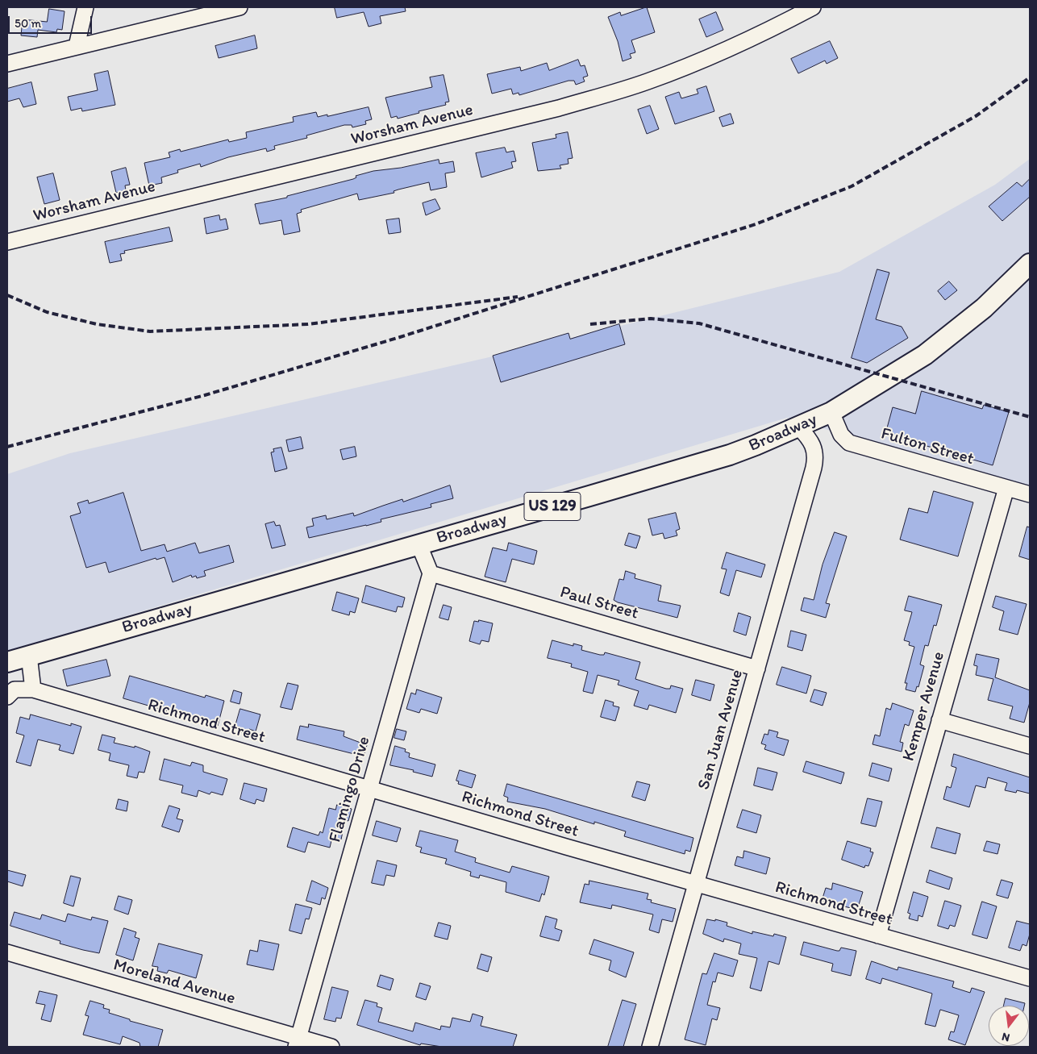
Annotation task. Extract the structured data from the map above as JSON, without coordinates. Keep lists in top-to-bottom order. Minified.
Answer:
{"streets":{"main road":["Broadway","US 129"],"street":["Worsham Avenue","Fulton Street","Paul Street","Kemper Avenue","Richmond Street","San Juan Avenue","Flamingo Drive","Moreland Avenue"]},"crossings":[["Broadway","Fulton Street"],["Broadway","San Juan Avenue"],["Fulton Street","Kemper Avenue"],["Paul Street","San Juan Avenue"],["Paul Street","Flamingo Drive"],["Kemper Avenue","Richmond Street"],["Richmond Street","San Juan Avenue"],["Richmond Street","Flamingo Drive"],["Flamingo Drive","Moreland Avenue"]],"scale_bar":"50 m","north":"bottom"}
